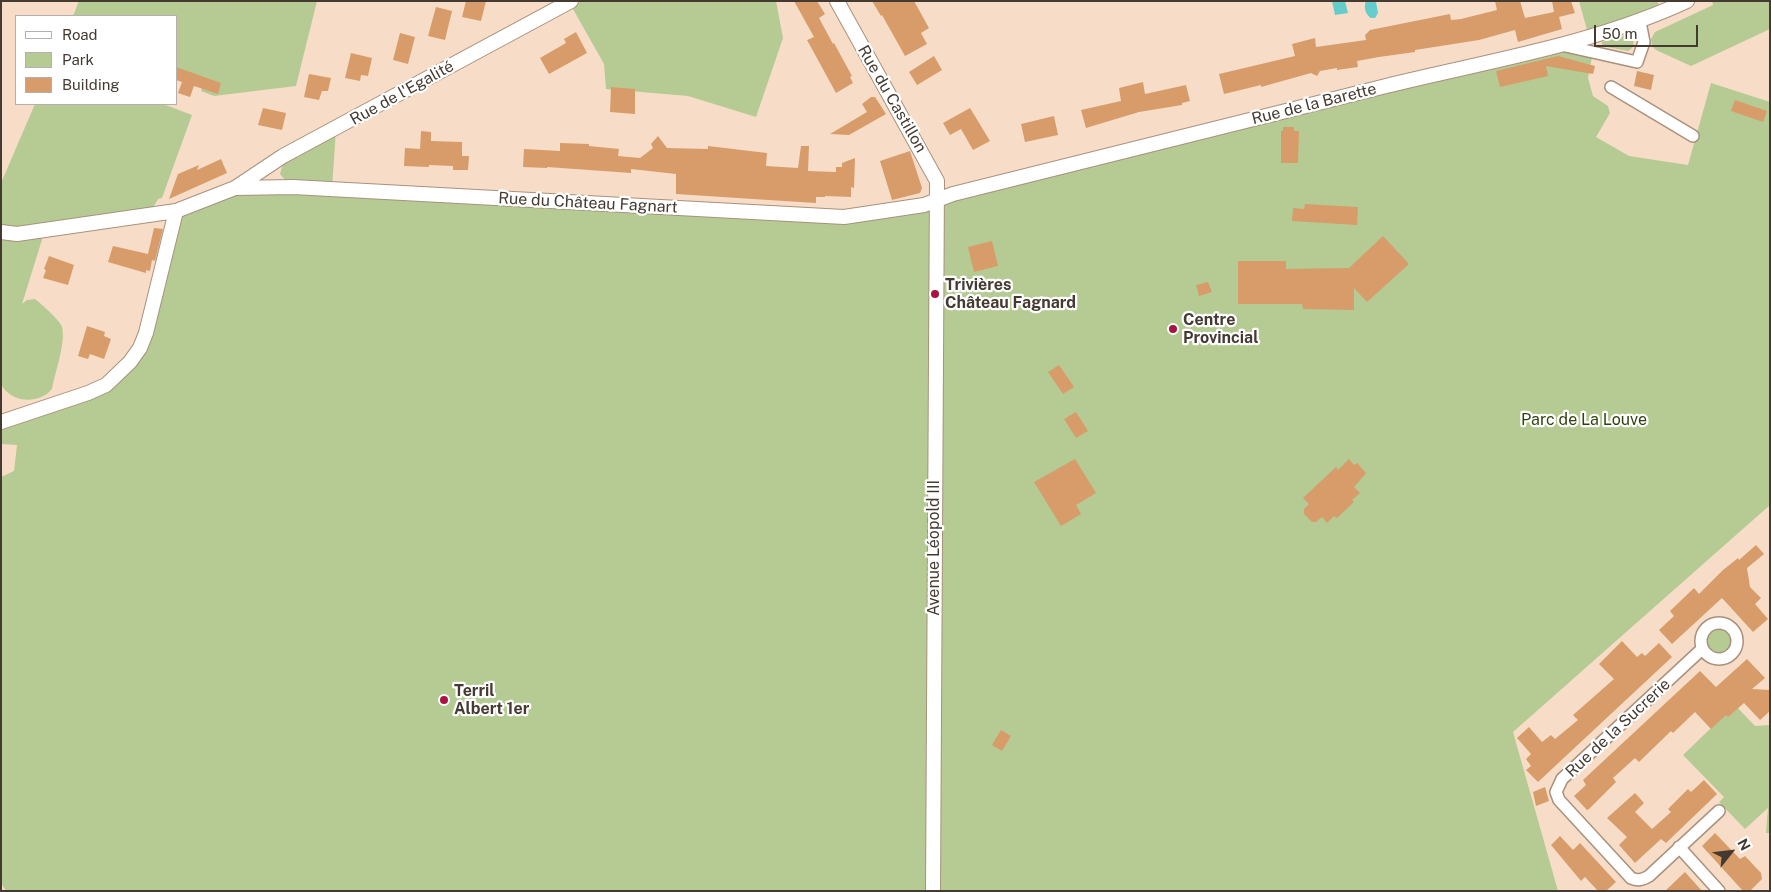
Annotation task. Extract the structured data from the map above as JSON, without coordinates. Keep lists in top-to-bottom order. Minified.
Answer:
{"streets":{"street":["Rue de l'Egalité","Rue du Castillon","Rue de la Barette","Rue du Château Fagnart","Avenue Léopold III","Rue de la Sucrerie"]},"crossings":[["Rue de l'Egalité","Rue du Château Fagnart"],["Rue du Castillon","Rue de la Barette"],["Rue du Castillon","Rue du Château Fagnart"],["Rue du Castillon","Avenue Léopold III"],["Rue de la Barette","Rue du Château Fagnart"],["Rue de la Barette","Avenue Léopold III"],["Rue du Château Fagnart","Avenue Léopold III"]],"parks":["Parc de La Louve"],"places":["Trivières Château Fagnard","Centre Provincial","Terril Albert 1er"],"legend":["Road","Park","Building"],"scale_bar":"50 m","north":"top right"}
